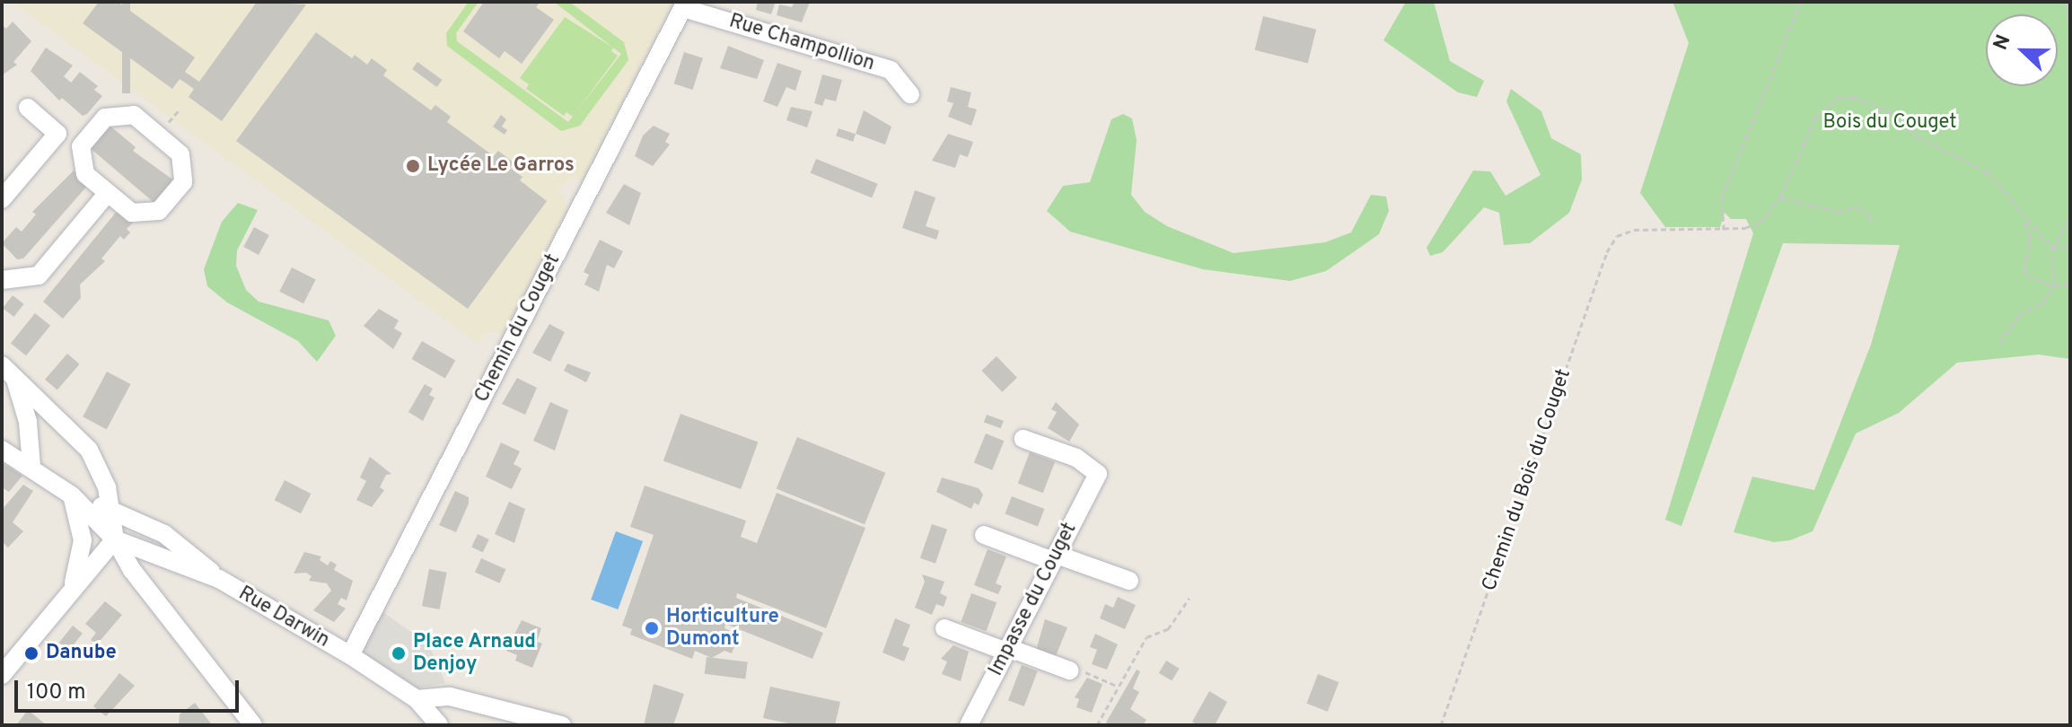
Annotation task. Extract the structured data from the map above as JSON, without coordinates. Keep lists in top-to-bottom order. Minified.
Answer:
{"streets":{"street":["Rue Champollion","Chemin du Couget","Impasse du Couget","Rue Darwin"],"path":["Chemin du Bois du Couget"]},"crossings":[["Rue Champollion","Chemin du Couget"],["Chemin du Couget","Rue Darwin"]],"parks":["Bois du Couget"],"places":["Lycée Le Garros","Horticulture Dumont","Danube","Place Arnaud Denjoy"],"scale_bar":"100 m","north":"left"}
